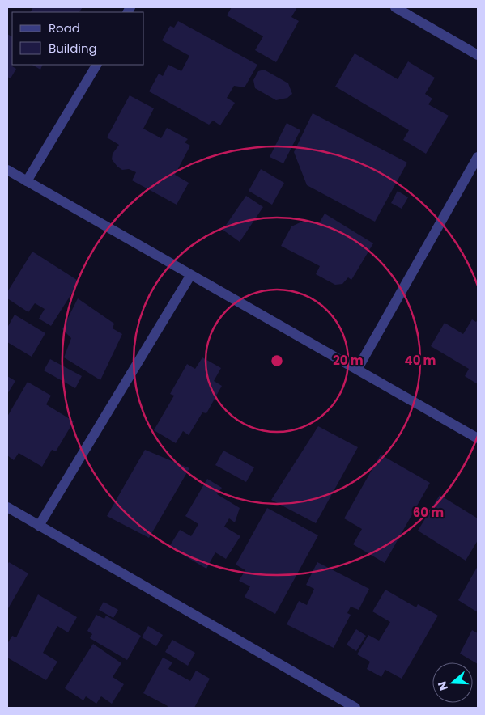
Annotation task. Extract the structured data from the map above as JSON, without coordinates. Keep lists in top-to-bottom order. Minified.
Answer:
{"legend":["Road","Building"],"north":"left","rings":["20 m","40 m","60 m"]}
